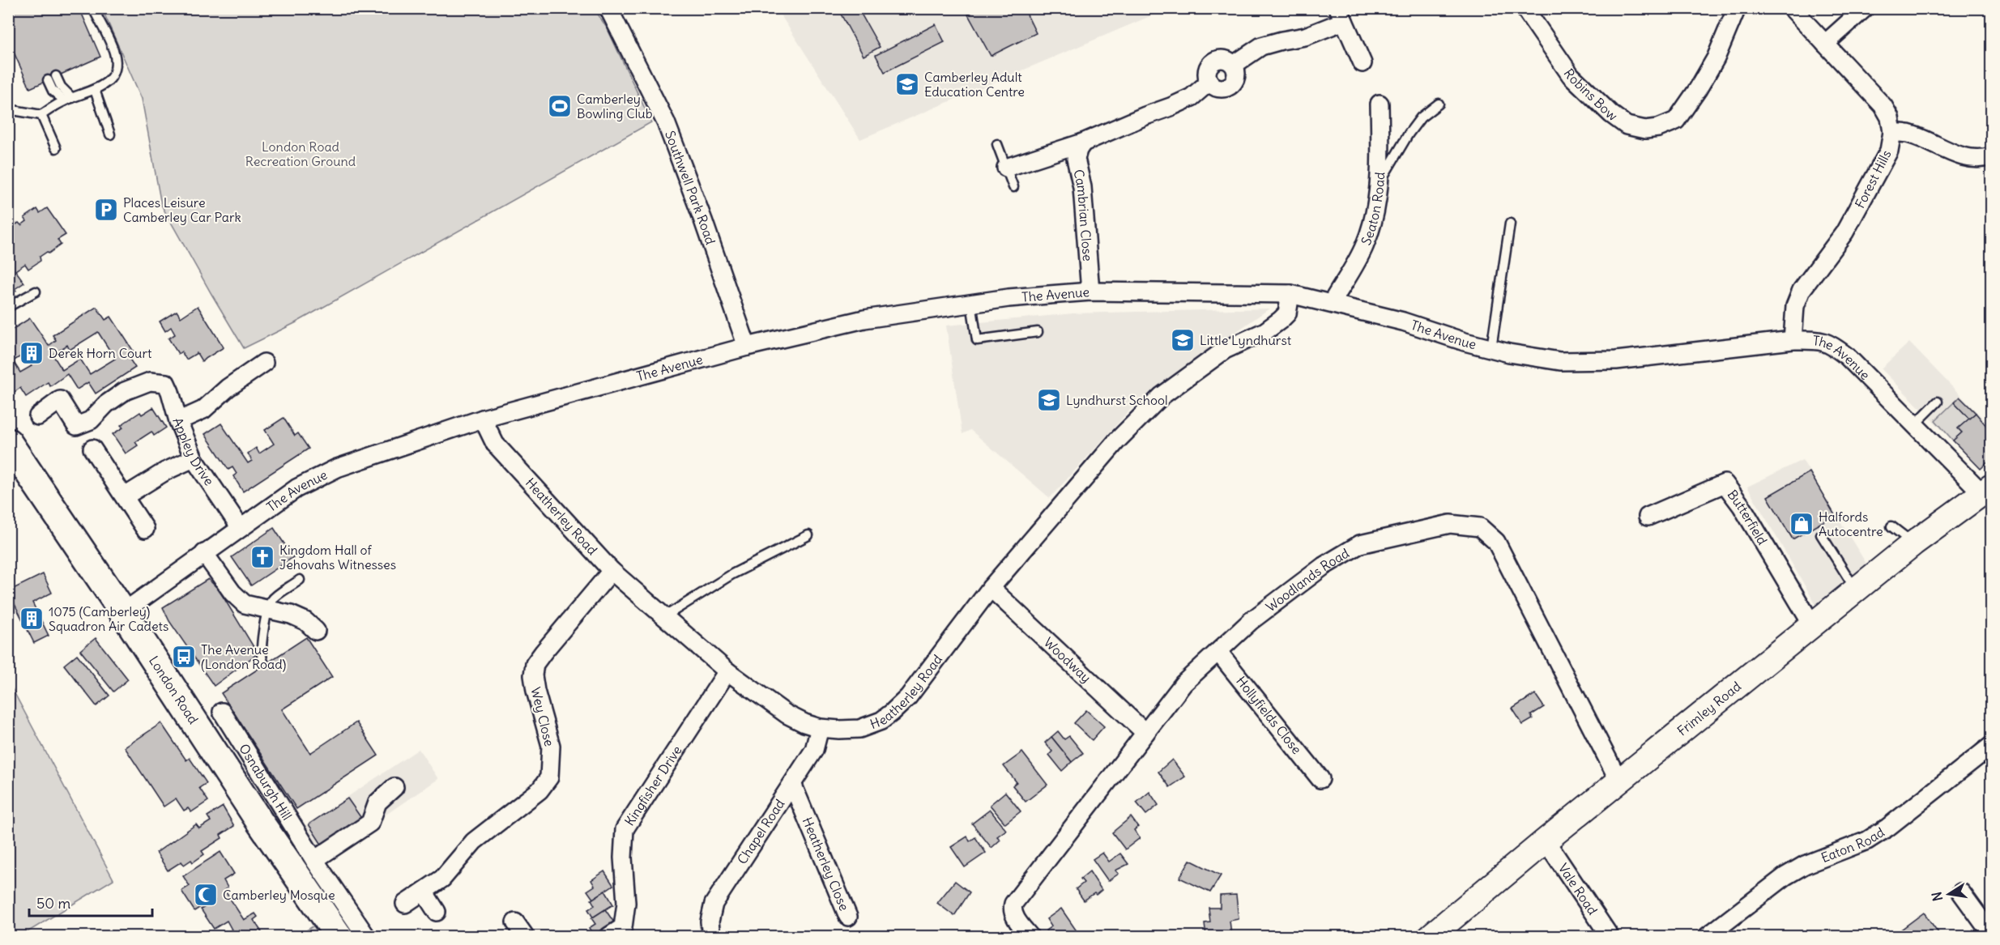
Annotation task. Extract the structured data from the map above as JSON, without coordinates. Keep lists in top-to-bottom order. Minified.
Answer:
{"streets":{"main road":["London Road","Frimley Road"],"street":["Robins Bow","Forest Hills","Southwell Park Road","Seaton Road","Cambrian Close","The Avenue","Appley Drive","Heatherley Road","Butterfield","Woodlands Road","Woodway","Hollyfields Close","Wey Close","Osnaburgh Hill","Kingfisher Drive","Chapel Road","Eaton Road","Heatherley Close","Vale Road"]},"crossings":[["Forest Hills","The Avenue"],["Southwell Park Road","The Avenue"],["Seaton Road","The Avenue"],["Cambrian Close","The Avenue"],["The Avenue","Appley Drive"],["The Avenue","Heatherley Road"],["The Avenue","London Road"],["The Avenue","Frimley Road"],["Heatherley Road","Woodway"],["Heatherley Road","Wey Close"],["Heatherley Road","Kingfisher Drive"],["Heatherley Road","Chapel Road"],["Butterfield","Frimley Road"],["Woodlands Road","Woodway"],["Woodlands Road","Frimley Road"],["Woodlands Road","Hollyfields Close"],["London Road","Osnaburgh Hill"],["Frimley Road","Vale Road"],["Chapel Road","Heatherley Close"]],"parks":["London Road Recreation Ground"],"places":{"school or university":["Camberley Adult Education Centre","Little Lyndhurst","Lyndhurst School"],"sports":["Camberley Bowling Club"],"parking":["Places Leisure Camberley Car Park"],"building":["Derek Horn Court","1075 (Camberley) Squadron Air Cadets"],"shop":["Halfords Autocentre"],"church":["Kingdom Hall of Jehovahs Witnesses"],"bus stop":["The Avenue (London Road)"],"mosque":["Camberley Mosque"]},"scale_bar":"50 m","north":"left"}
